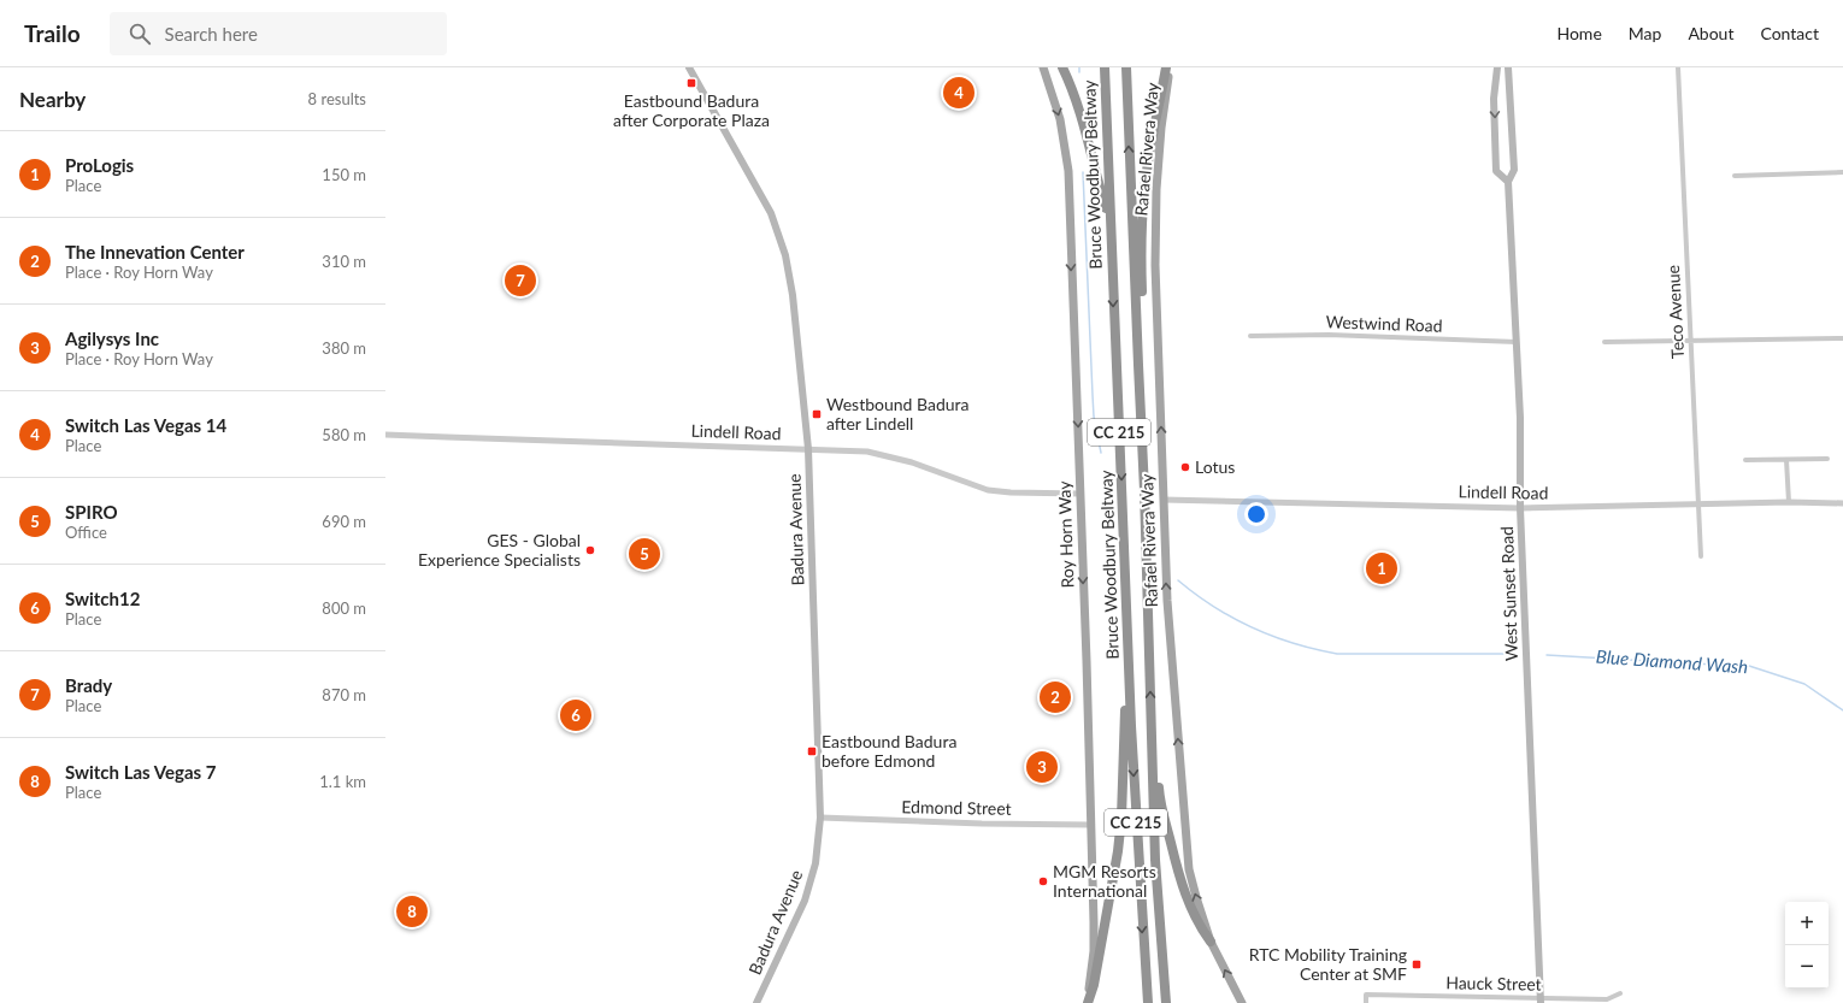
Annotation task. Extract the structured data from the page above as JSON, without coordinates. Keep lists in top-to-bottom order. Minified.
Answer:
{"streets":{"highway":["Bruce Woodbury Beltway","CC 215"],"main road":["Rafael Rivera Way","Badura Avenue","Roy Horn Way","West Sunset Road"],"street":["Teco Avenue","Westwind Road","Lindell Road","Edmond Street","Hauck Street"]},"crossings":[["Rafael Rivera Way","Lindell Road"],["Teco Avenue","Lindell Road"],["Westwind Road","West Sunset Road"],["Lindell Road","Badura Avenue"],["Lindell Road","Roy Horn Way"],["Lindell Road","West Sunset Road"],["Badura Avenue","Edmond Street"],["Roy Horn Way","Edmond Street"],["West Sunset Road","Hauck Street"]],"one_way":["Rafael Rivera Way","Roy Horn Way"],"water":["Blue Diamond Wash"],"places":{"transit":["Eastbound Badura after Corporate Plaza","Westbound Badura after Lindell","Eastbound Badura before Edmond","RTC Mobility Training Center at SMF"],"other":["Lotus","GES - Global Experience Specialists","MGM Resorts International"]},"page":{"header":"Trailo","search":"Search here","nav":["Home","Map","About","Contact"],"heading":["Nearby","8 results"],"pins":["4","7","5","1","2","6","3","8"],"list":[{"mark":"1","name":"ProLogis","note":"Place","value":"150 m"},{"mark":"2","name":"The Innevation Center","note":"Place · Roy Horn Way","value":"310 m"},{"mark":"3","name":"Agilysys Inc","note":"Place · Roy Horn Way","value":"380 m"},{"mark":"4","name":"Switch Las Vegas 14","note":"Place","value":"580 m"},{"mark":"5","name":"SPIRO","note":"Office","value":"690 m"},{"mark":"6","name":"Switch12","note":"Place","value":"800 m"},{"mark":"7","name":"Brady","note":"Place","value":"870 m"},{"mark":"8","name":"Switch Las Vegas 7","note":"Place","value":"1.1 km"}],"map_buttons":["+","−"]}}
